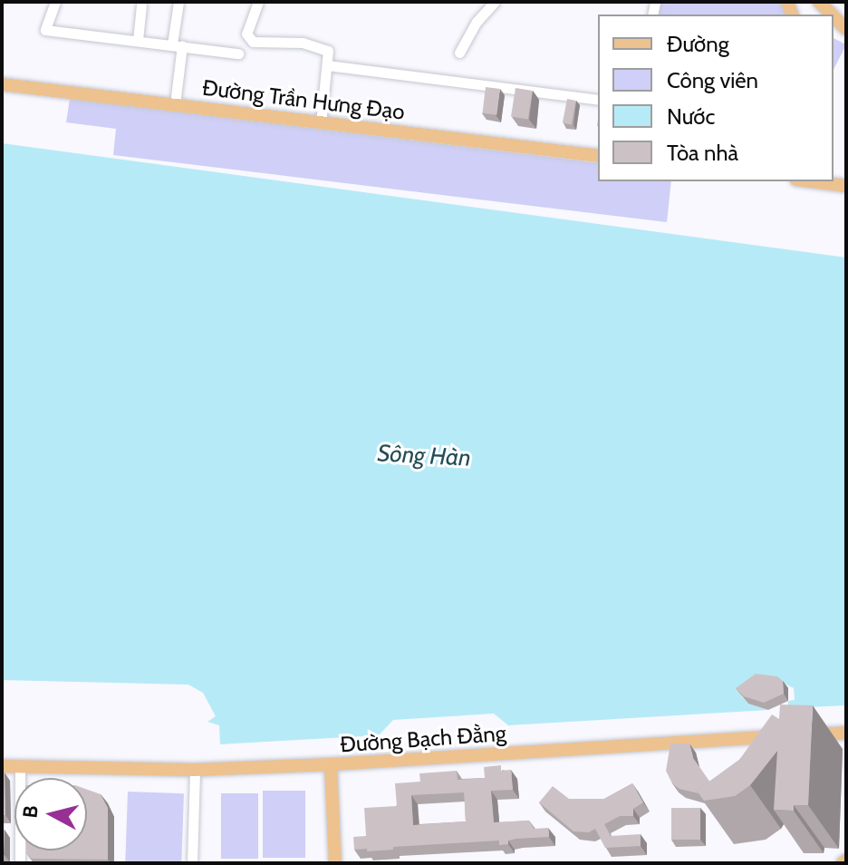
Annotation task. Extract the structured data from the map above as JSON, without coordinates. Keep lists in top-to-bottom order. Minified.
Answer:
{"streets":{"main road":["Đường Trần Hưng Đạo","Đường Bạch Đằng"]},"water":["Sông Hàn"],"legend":["Đường","Công viên","Nước","Tòa nhà"],"north":"left"}
